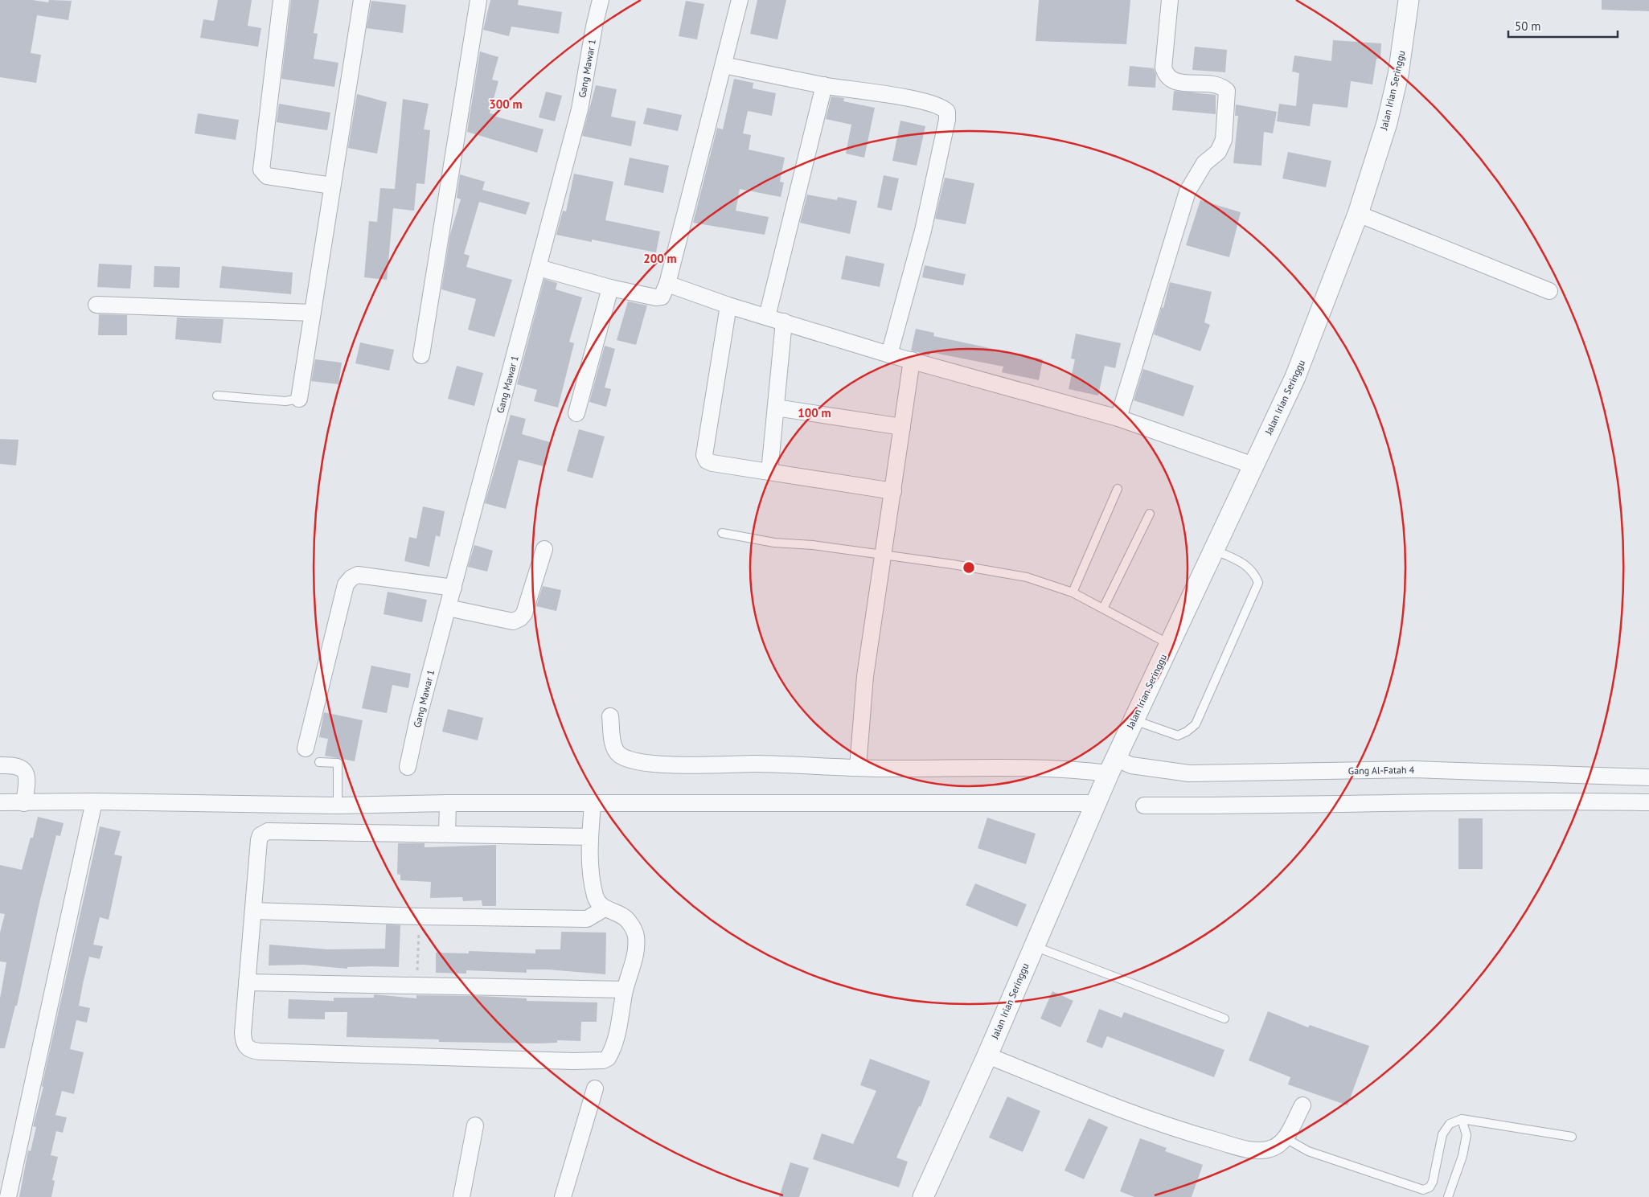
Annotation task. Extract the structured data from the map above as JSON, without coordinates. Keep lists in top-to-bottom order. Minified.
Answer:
{"streets":{"street":["Gang Mawar 1","Jalan Irian Seringgu","Gang Al-Fatah 4"]},"crossings":[["Jalan Irian Seringgu","Gang Al-Fatah 4"]],"scale_bar":"50 m","rings":["300 m","200 m","100 m"]}
